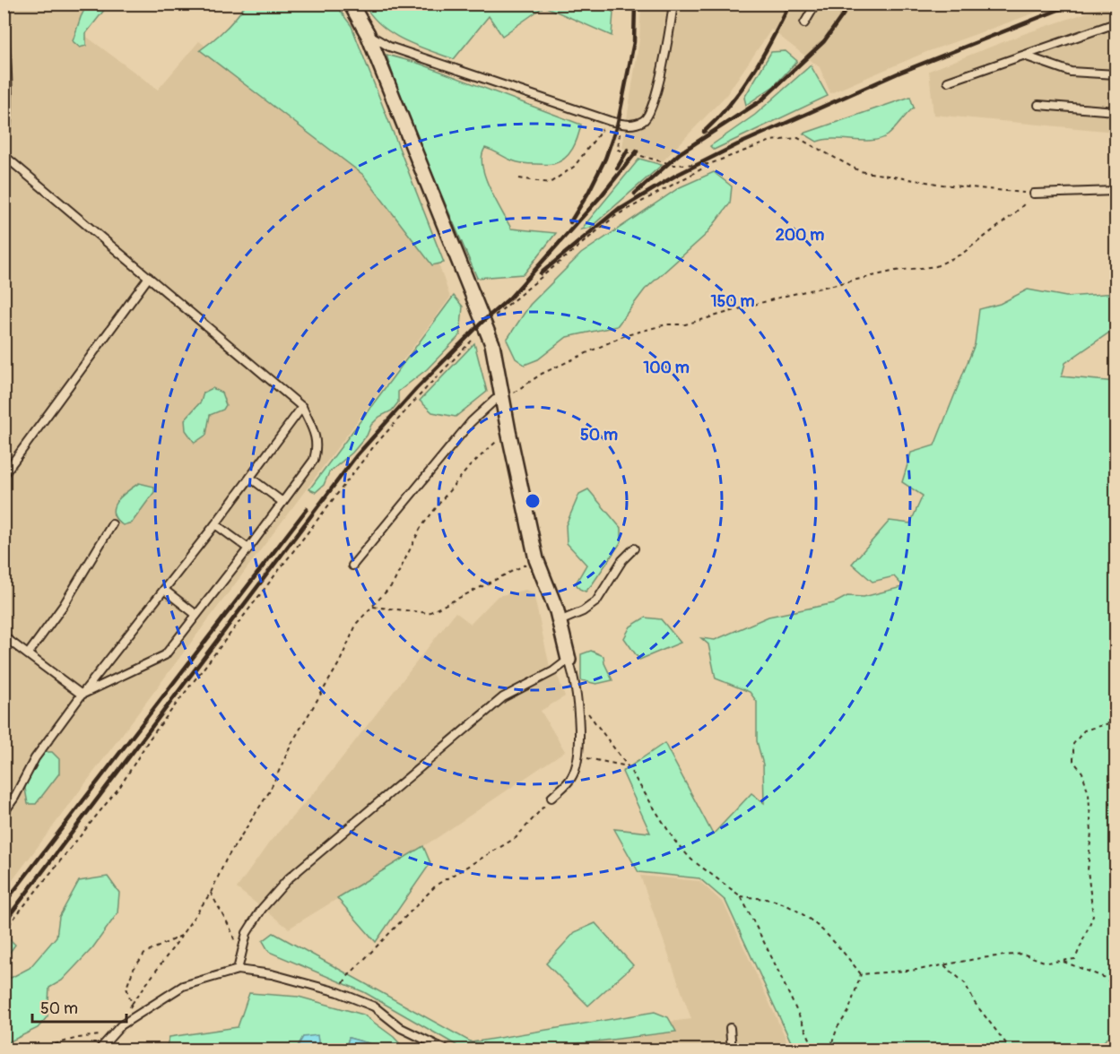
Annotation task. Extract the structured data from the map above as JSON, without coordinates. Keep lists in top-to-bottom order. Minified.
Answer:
{"scale_bar":"50 m","rings":["200 m","150 m","100 m","50 m"]}
